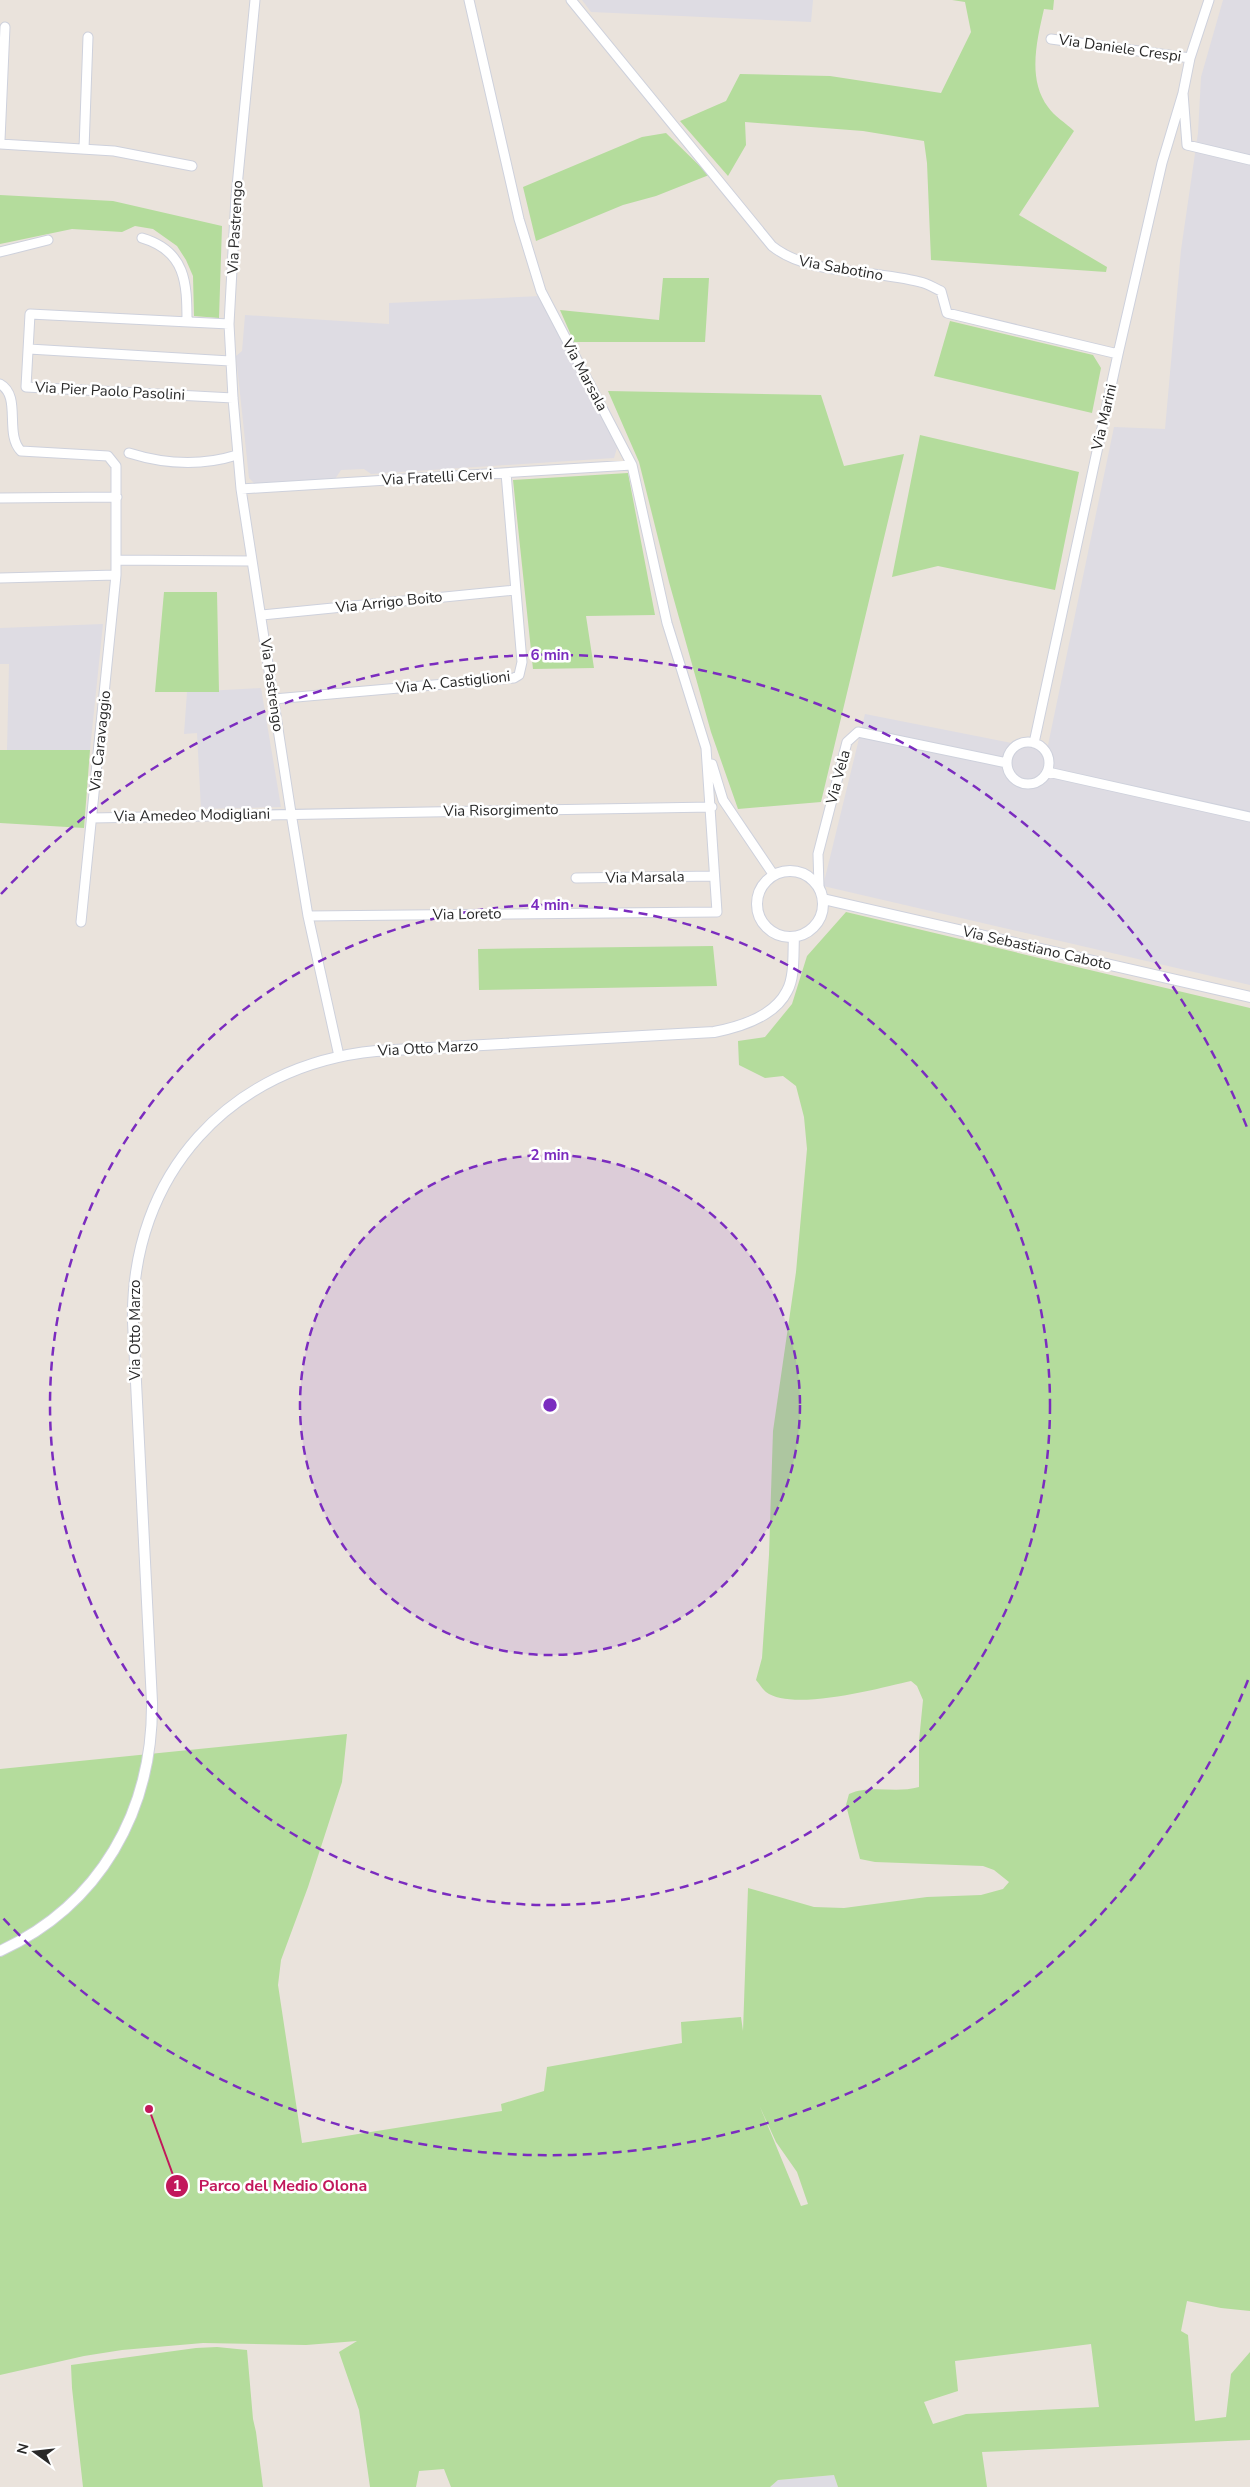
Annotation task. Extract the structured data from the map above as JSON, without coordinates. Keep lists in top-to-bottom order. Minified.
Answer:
{"streets":{"street":["Via Daniele Crespi","Via Pastrengo","Via Sabotino","Via Marsala","Via Pier Paolo Pasolini","Via Marini","Via Fratelli Cervi","Via Arrigo Boito","Via A. Castiglioni","Via Caravaggio","Via Vela","Via Risorgimento","Via Amedeo Modigliani","Via Loreto","Via Sebastiano Caboto","Via Otto Marzo"]},"crossings":[["Via Pastrengo","Via Pier Paolo Pasolini"],["Via Pastrengo","Via Fratelli Cervi"],["Via Pastrengo","Via Arrigo Boito"],["Via Pastrengo","Via A. Castiglioni"],["Via Pastrengo","Via Risorgimento"],["Via Pastrengo","Via Amedeo Modigliani"],["Via Pastrengo","Via Loreto"],["Via Pastrengo","Via Otto Marzo"],["Via Sabotino","Via Marini"],["Via Marsala","Via Fratelli Cervi"],["Via Marsala","Via Vela"],["Via Marsala","Via Risorgimento"],["Via Marsala","Via Loreto"],["Via Marsala","Via Sebastiano Caboto"],["Via Marsala","Via Otto Marzo"],["Via Marini","Via Vela"],["Via Fratelli Cervi","Via A. Castiglioni"],["Via Arrigo Boito","Via A. Castiglioni"],["Via Caravaggio","Via Amedeo Modigliani"],["Via Vela","Via Sebastiano Caboto"],["Via Vela","Via Otto Marzo"],["Via Risorgimento","Via Amedeo Modigliani"],["Via Sebastiano Caboto","Via Otto Marzo"]],"places":["Parco del Medio Olona"],"north":"left","rings":["6 min","4 min","2 min"]}
